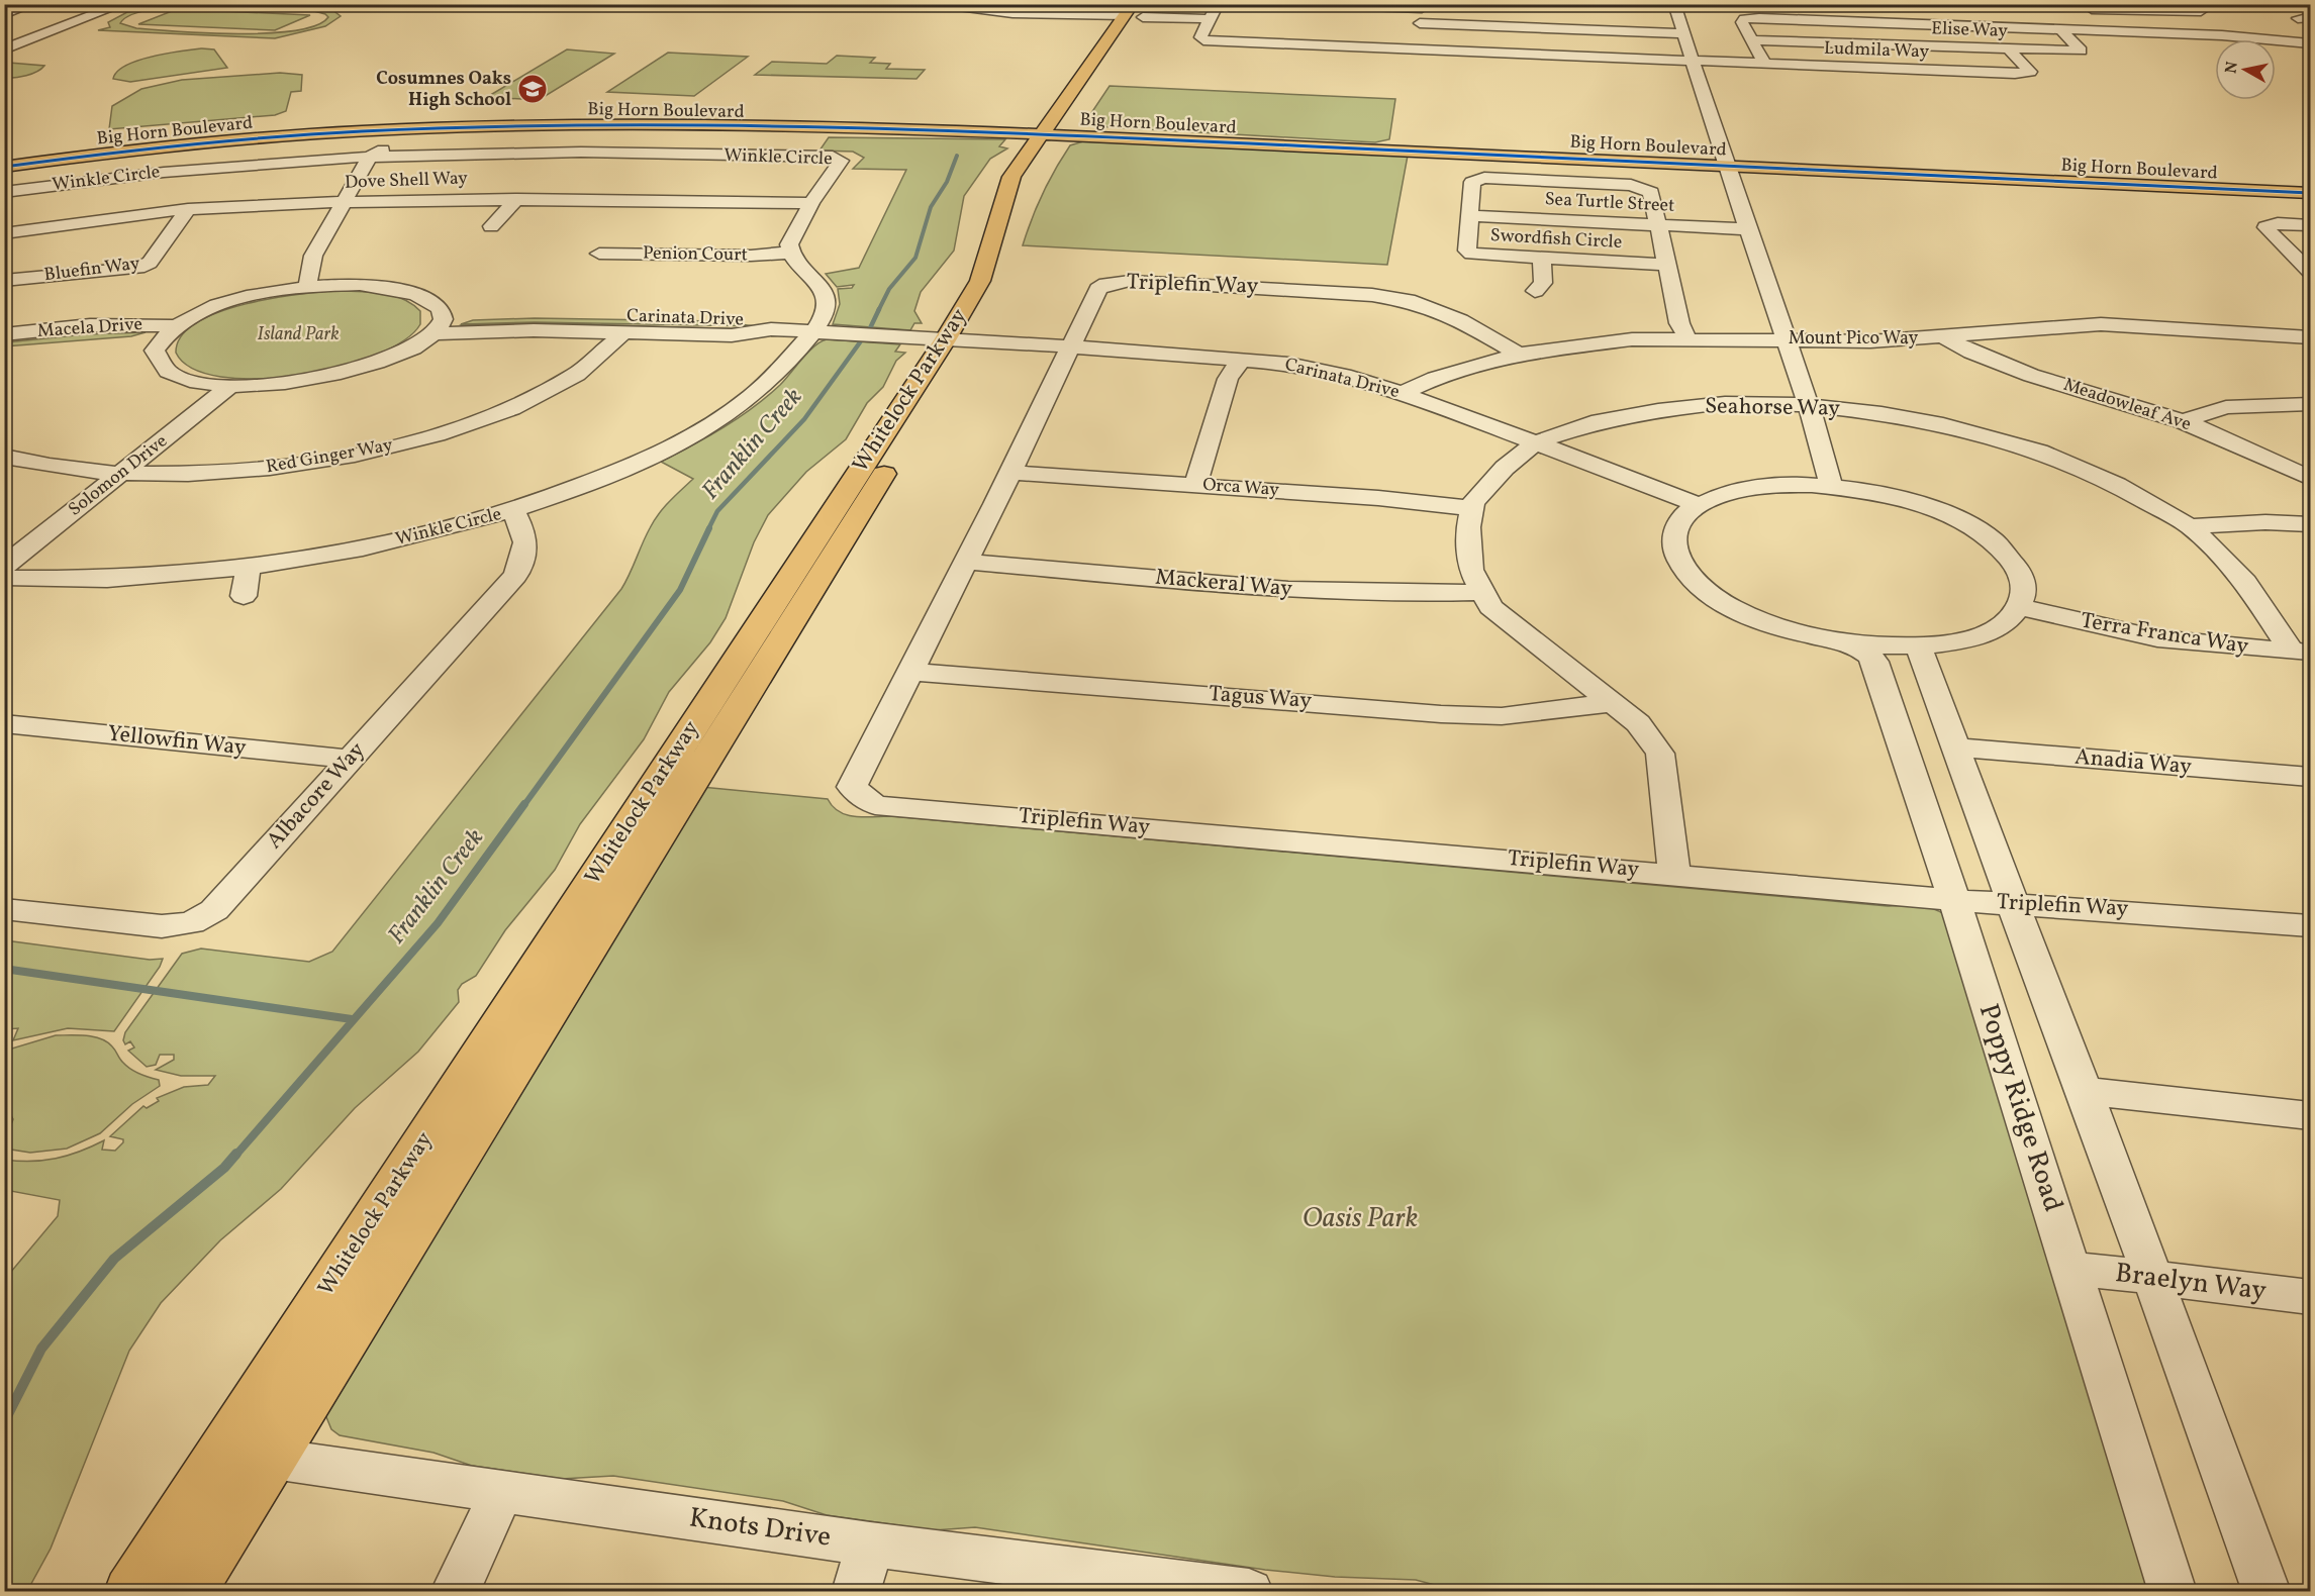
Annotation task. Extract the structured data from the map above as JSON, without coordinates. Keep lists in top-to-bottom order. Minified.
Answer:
{"streets":{"main road":["Big Horn Boulevard","Whitelock Parkway"],"street":["Elise Way","Ludmila Way","Winkle Circle","Dove Shell Way","Sea Turtle Street","Swordfish Circle","Penion Court","Bluefin Way","Triplefin Way","Carinata Drive","Macela Drive","Mount Pico Way","Meadowleaf Ave","Seahorse Way","Red Ginger Way","Solomon Drive","Orca Way","Mackeral Way","Terra Franca Way","Tagus Way","Yellowfin Way","Anadia Way","Albacore Way","Poppy Ridge Road","Braelyn Way","Knots Drive"]},"crossings":[["Elise Way","Ludmila Way"],["Big Horn Boulevard","Whitelock Parkway"],["Winkle Circle","Dove Shell Way"],["Winkle Circle","Penion Court"],["Winkle Circle","Carinata Drive"],["Winkle Circle","Albacore Way"],["Dove Shell Way","Bluefin Way"],["Sea Turtle Street","Swordfish Circle"],["Triplefin Way","Carinata Drive"],["Triplefin Way","Mount Pico Way"],["Triplefin Way","Orca Way"],["Triplefin Way","Mackeral Way"],["Triplefin Way","Tagus Way"],["Triplefin Way","Poppy Ridge Road"],["Carinata Drive","Mount Pico Way"],["Carinata Drive","Whitelock Parkway"],["Carinata Drive","Seahorse Way"],["Carinata Drive","Red Ginger Way"],["Carinata Drive","Poppy Ridge Road"],["Mount Pico Way","Meadowleaf Ave"],["Whitelock Parkway","Knots Drive"],["Seahorse Way","Orca Way"],["Seahorse Way","Terra Franca Way"],["Red Ginger Way","Solomon Drive"],["Terra Franca Way","Poppy Ridge Road"],["Yellowfin Way","Albacore Way"],["Poppy Ridge Road","Braelyn Way"]],"water":["Franklin Creek"],"parks":["Island Park","Oasis Park"],"places":{"school or university":["Cosumnes Oaks High School"]},"north":"left"}
